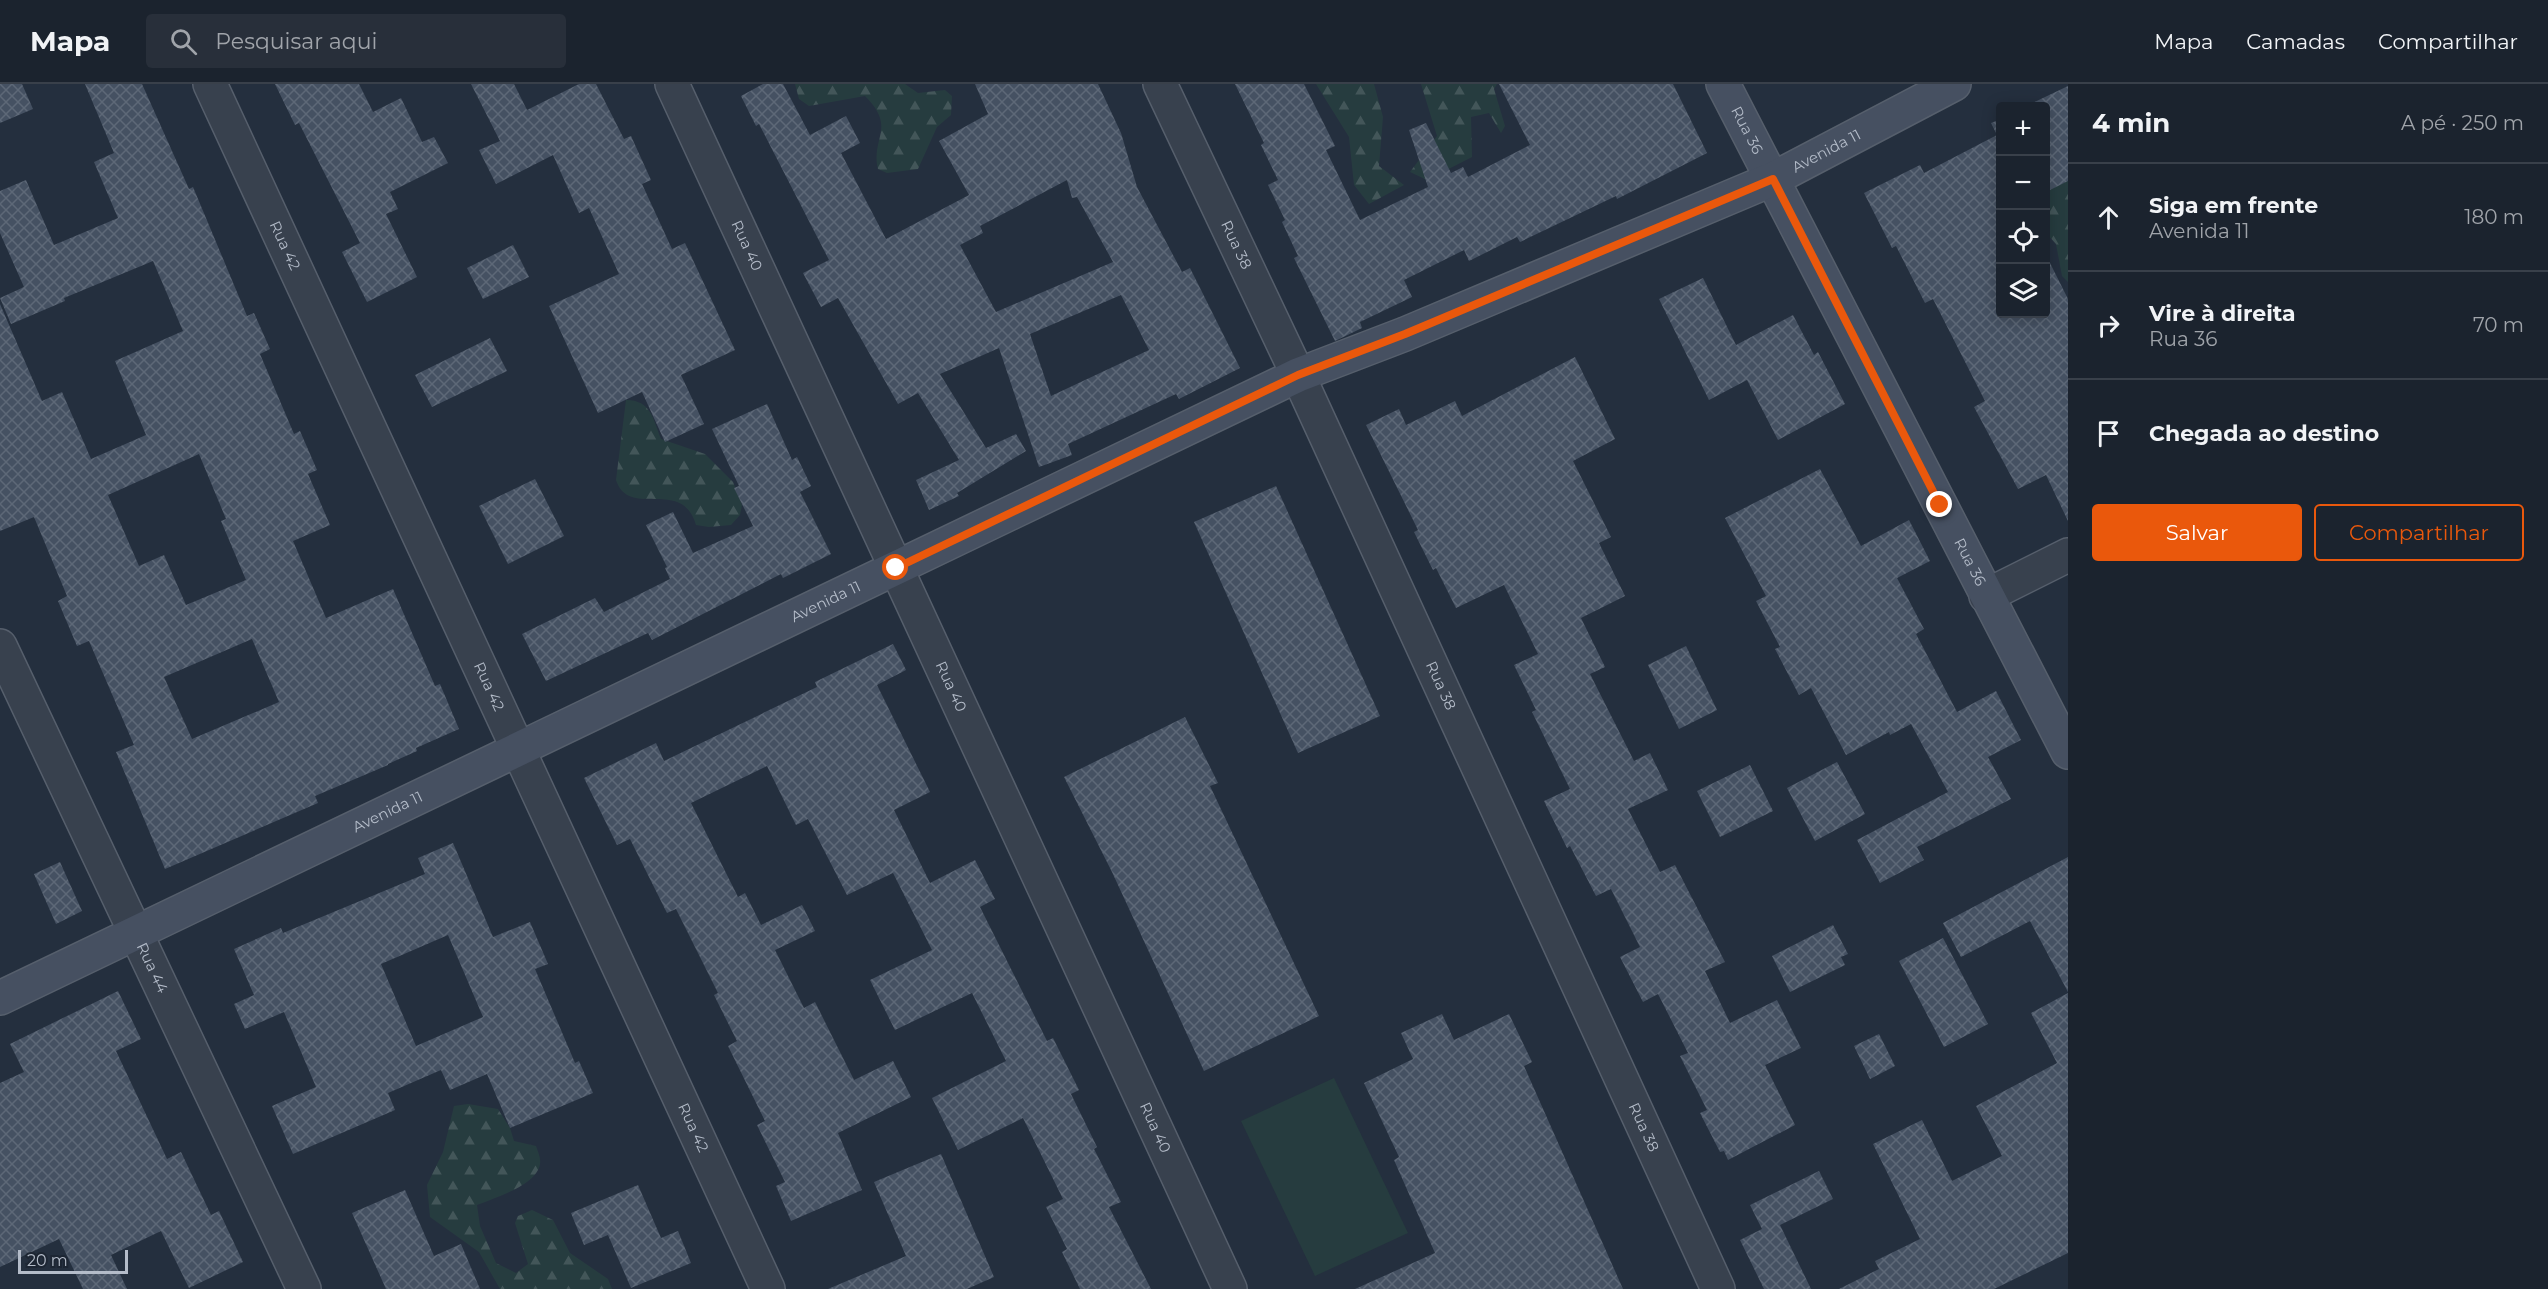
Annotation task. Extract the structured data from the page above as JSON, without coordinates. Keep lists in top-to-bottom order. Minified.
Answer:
{"streets":{"street":["Rua 36","Avenida 11","Rua 40","Rua 38","Rua 42","Rua 44"]},"crossings":[["Rua 36","Avenida 11"],["Avenida 11","Rua 40"],["Avenida 11","Rua 38"],["Avenida 11","Rua 42"],["Avenida 11","Rua 44"]],"scale_bar":"20 m","page":{"header":"Mapa","search":"Pesquisar aqui","nav":["Mapa","Camadas","Compartilhar"],"heading":["4 min","A pé · 250 m"],"map_buttons":["+","−"],"list":[["Siga em frente","Avenida 11","180 m"],["Vire à direita","Rua 36","70 m"],"Chegada ao destino"],"buttons":["Salvar","Compartilhar"],"scale":"20 m"}}
